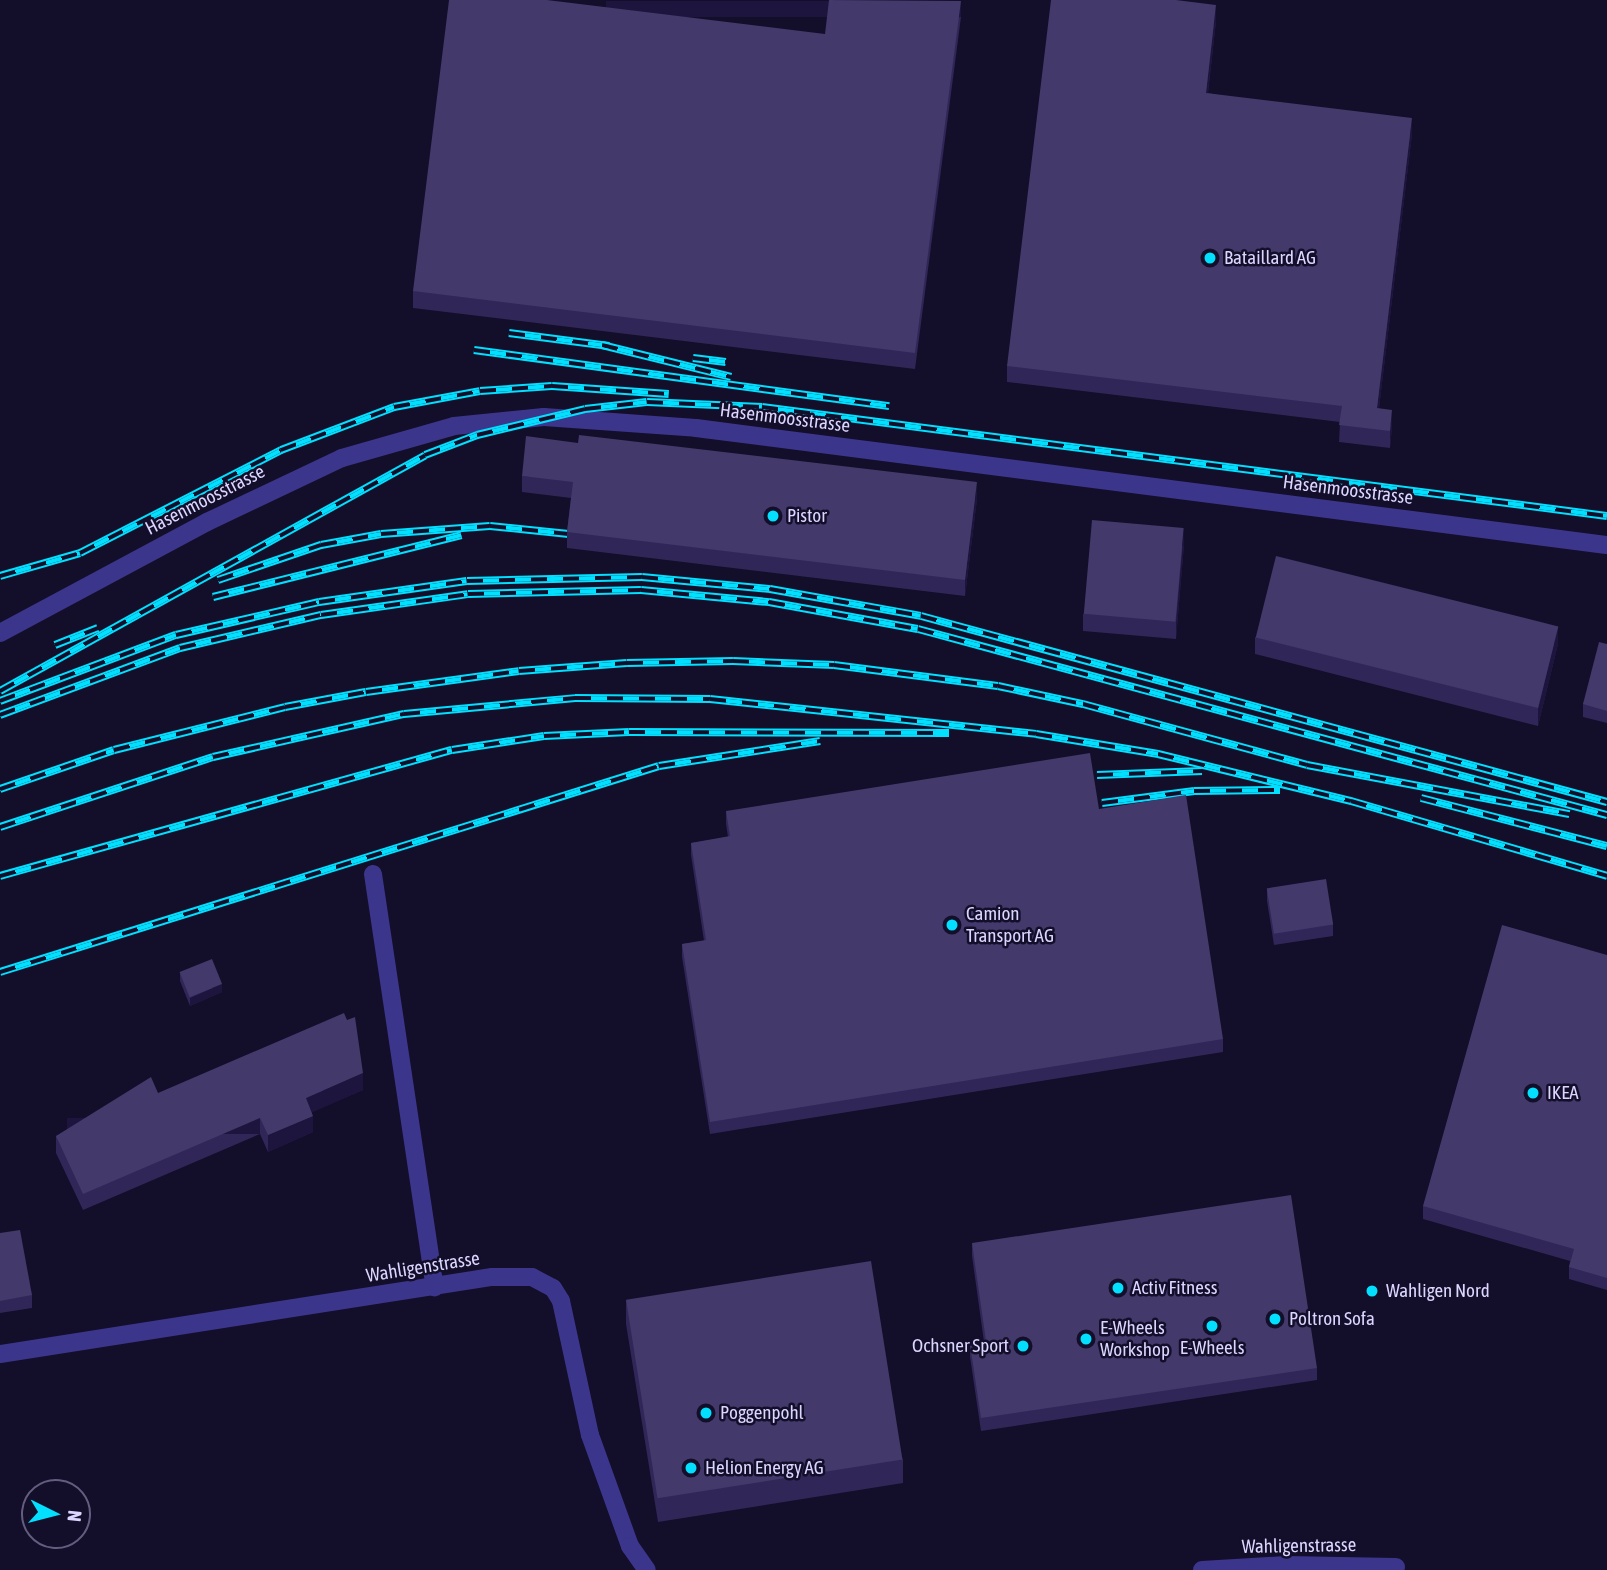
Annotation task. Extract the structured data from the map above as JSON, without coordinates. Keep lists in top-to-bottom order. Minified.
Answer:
{"streets":{"street":["Hasenmoosstrasse","Wahligenstrasse"]},"places":["Bataillard AG","Pistor","Camion Transport AG","IKEA","Activ Fitness","Wahligen Nord","Poltron Sofa","E-Wheels","E-Wheels Workshop","Ochsner Sport","Poggenpohl","Helion Energy AG"],"north":"right"}
